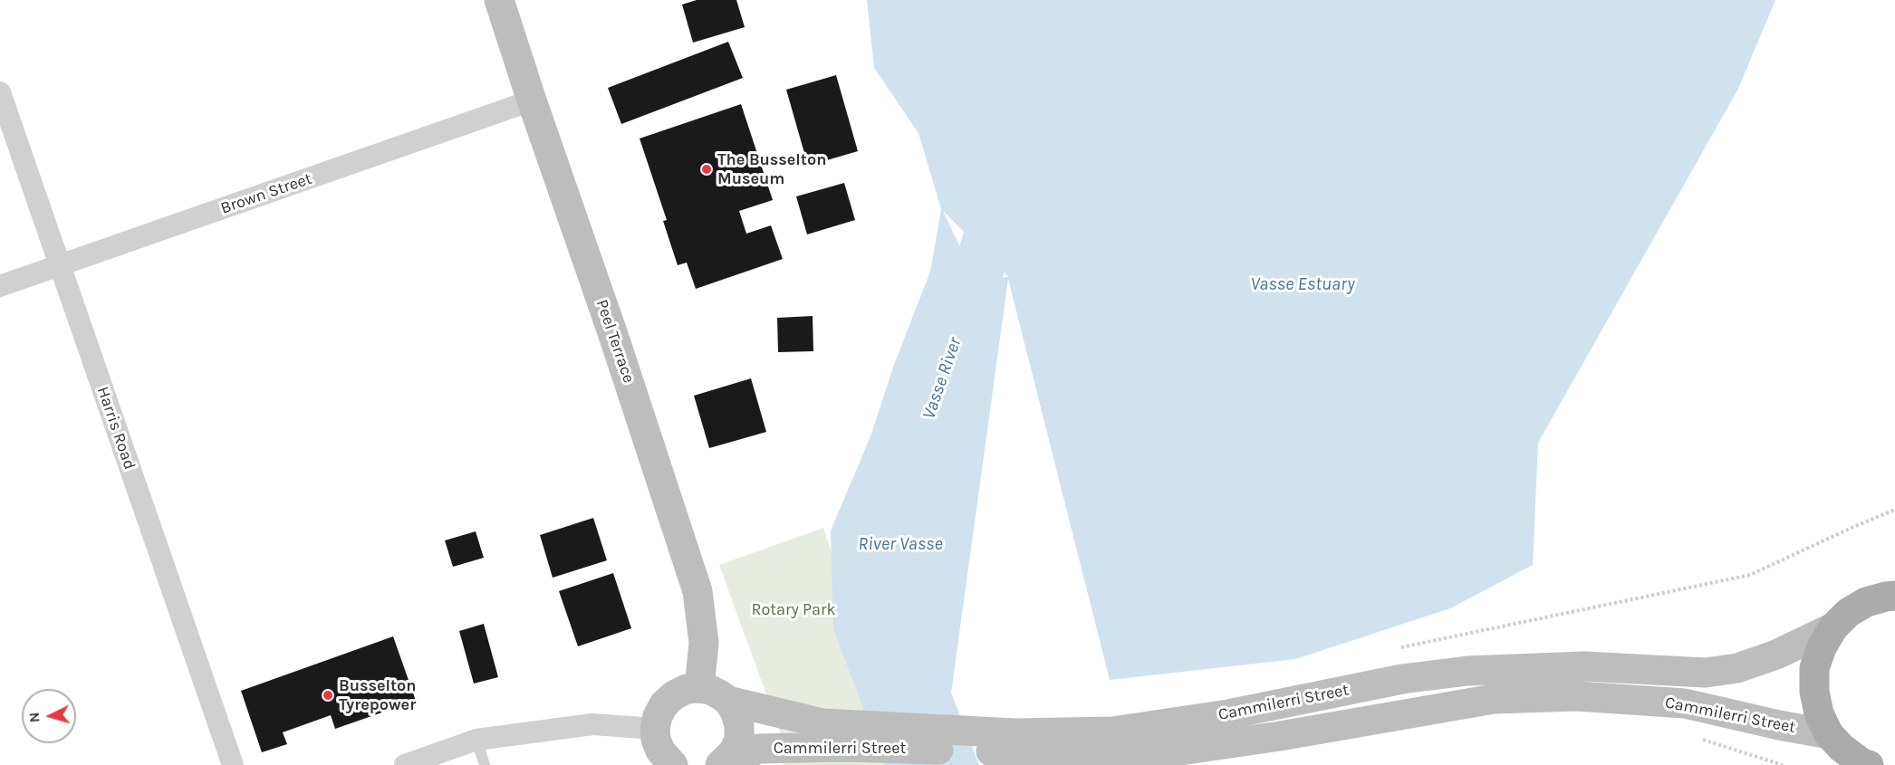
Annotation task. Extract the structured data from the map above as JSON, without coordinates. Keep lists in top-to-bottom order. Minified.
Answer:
{"streets":{"main road":["Peel Terrace","Cammilerri Street"],"street":["Brown Street","Harris Road"]},"crossings":[["Brown Street","Peel Terrace"],["Brown Street","Harris Road"],["Peel Terrace","Cammilerri Street"]],"water":["Vasse Estuary","Vasse River","River Vasse"],"parks":["Rotary Park"],"places":["The Busselton Museum","Busselton Tyrepower"],"north":"left"}
